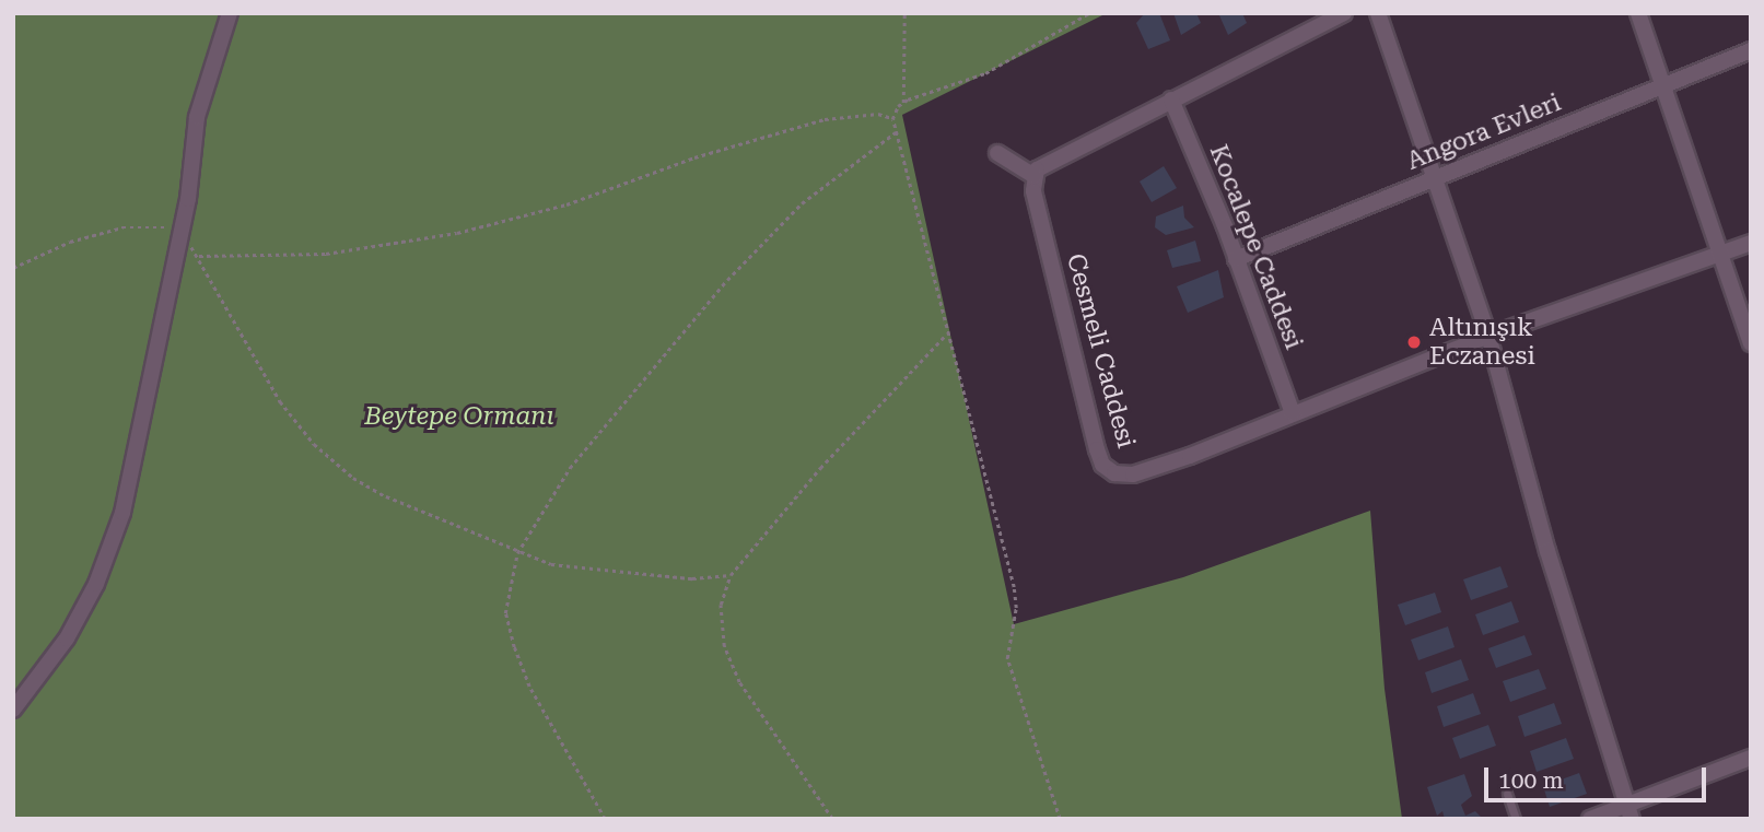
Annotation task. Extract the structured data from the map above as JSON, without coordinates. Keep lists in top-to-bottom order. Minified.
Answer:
{"streets":{"street":["Angora Evleri","Kocalepe Caddesi","Cesmeli Caddesi"]},"crossings":[["Angora Evleri","Kocalepe Caddesi"],["Kocalepe Caddesi","Cesmeli Caddesi"]],"parks":["Beytepe Ormanı"],"places":["Altınışık Eczanesi"],"scale_bar":"100 m"}
